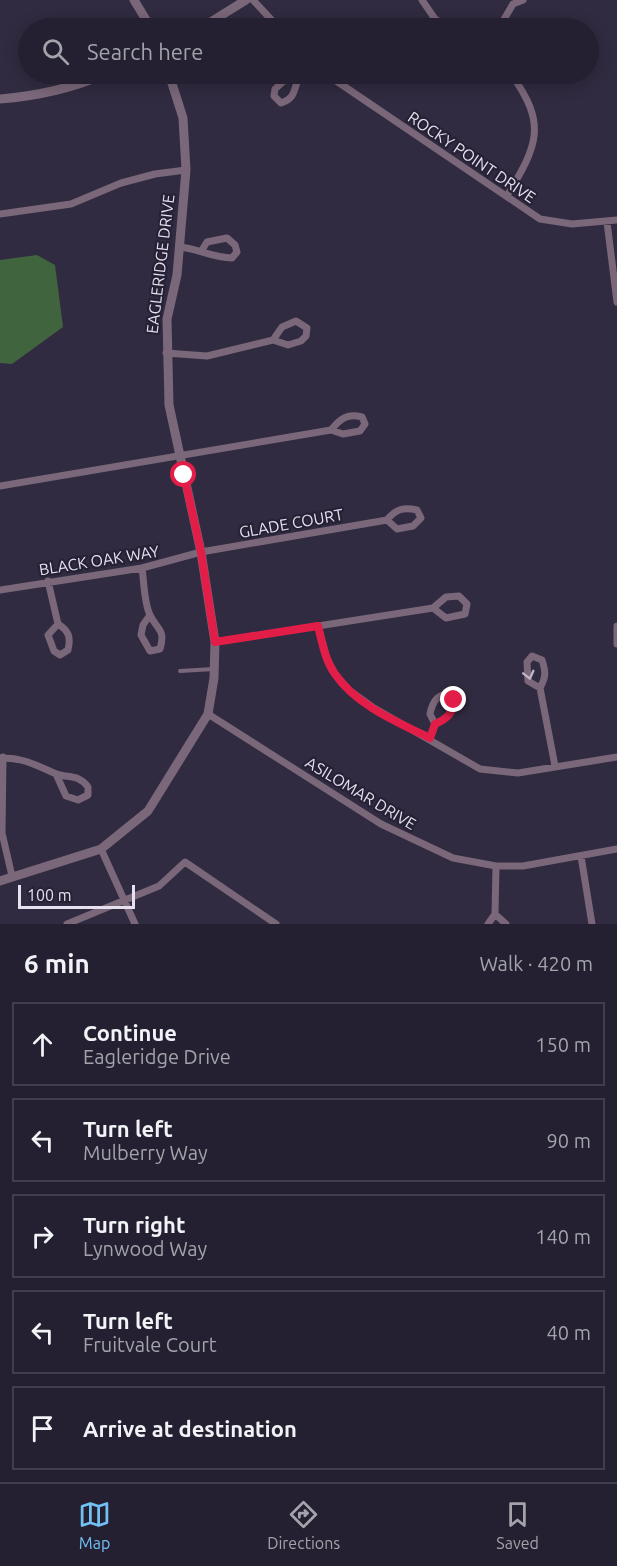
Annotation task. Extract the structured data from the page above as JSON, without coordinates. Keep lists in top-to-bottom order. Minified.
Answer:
{"streets":{"street":["ROCKY POINT DRIVE","EAGLERIDGE DRIVE","GLADE COURT","BLACK OAK WAY","ASILOMAR DRIVE"]},"crossings":[["EAGLERIDGE DRIVE","GLADE COURT"],["EAGLERIDGE DRIVE","BLACK OAK WAY"],["EAGLERIDGE DRIVE","ASILOMAR DRIVE"],["GLADE COURT","BLACK OAK WAY"]],"scale_bar":"100 m","page":{"search":"Search here","scale":"100 m","heading":["6 min","Walk · 420 m"],"list":[["Continue","Eagleridge Drive","150 m"],["Turn left","Mulberry Way","90 m"],["Turn right","Lynwood Way","140 m"],["Turn left","Fruitvale Court","40 m"],"Arrive at destination"],"nav":["Map","Directions","Saved"]}}
